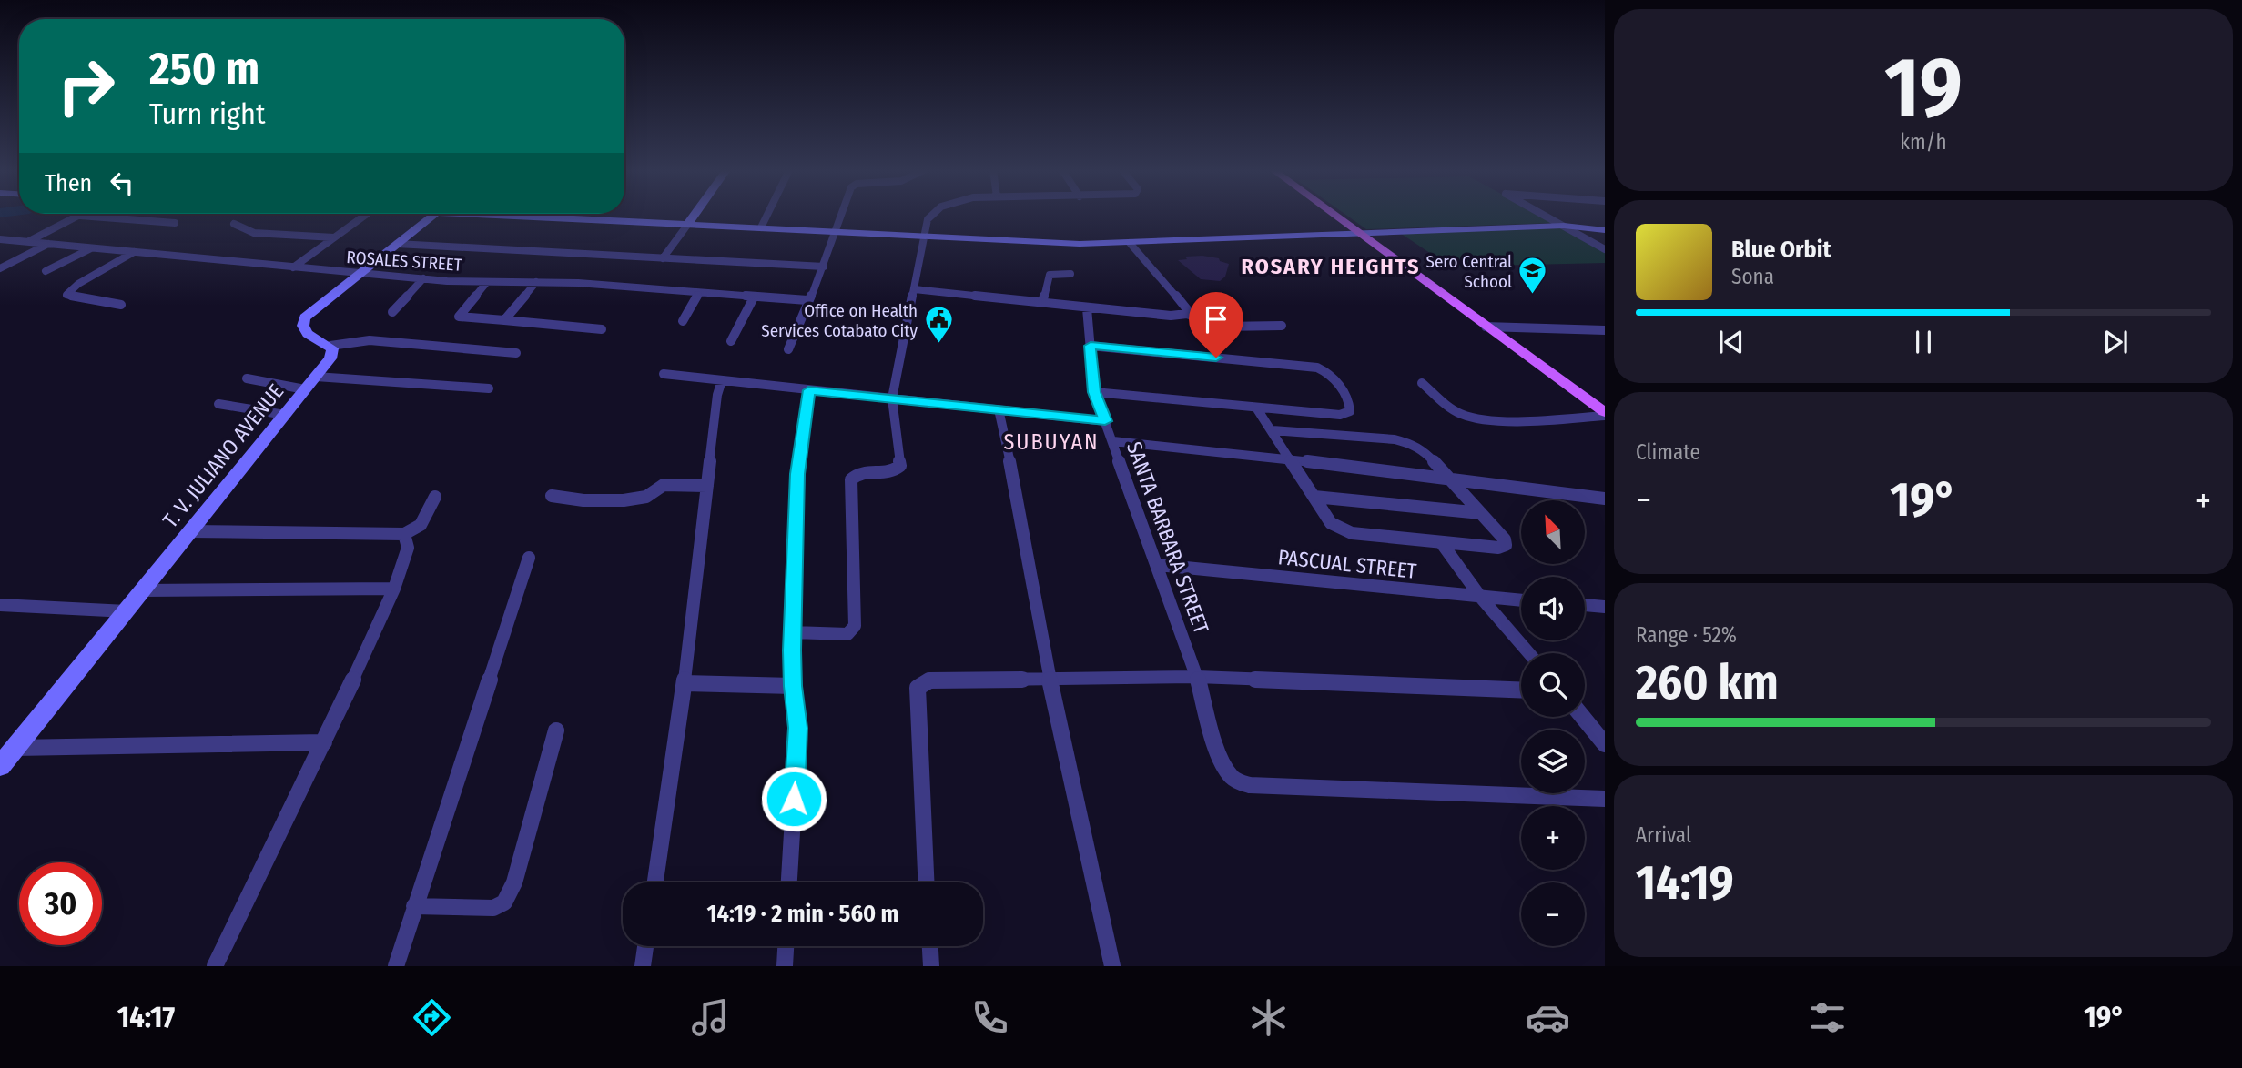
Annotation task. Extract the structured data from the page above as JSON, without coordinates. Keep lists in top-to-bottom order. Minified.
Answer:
{"streets":{"main road":["T. V. JULIANO AVENUE"],"street":["ROSALES STREET","SANTA BARBARA STREET","PASCUAL STREET"]},"crossings":[["SANTA BARBARA STREET","PASCUAL STREET"]],"districts":["ROSARY HEIGHTS","SUBUYAN"],"places":{"school or university":["Sero Central School"],"public building":["Office on Health Services Cotabato City"]},"north":"top left","page":{"tile":[["19","km/h"],"Climate",["Range · 52%","260 km"],["Arrival","14:19"]],"turn":["250 m","Turn right"],"then":"Then","song":["Blue Orbit","Sona"],"heat":["−","19°","+"],"map_buttons":["+","−"],"limit":"30","trip":"14:19 · 2 min · 560 m","tabs":["14:17","19°"]}}
